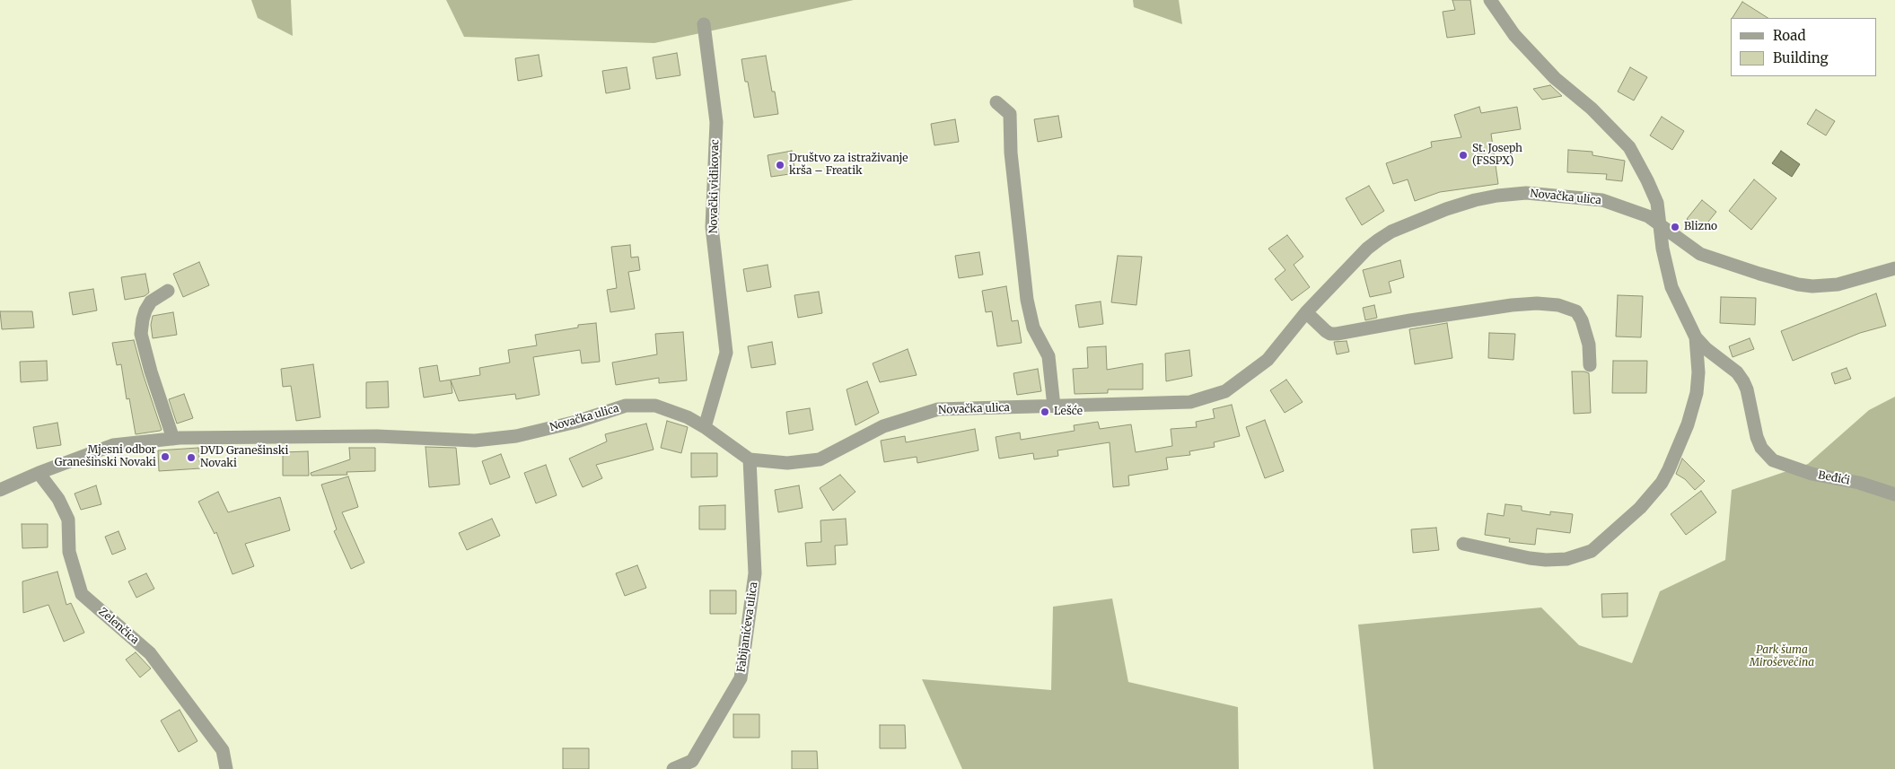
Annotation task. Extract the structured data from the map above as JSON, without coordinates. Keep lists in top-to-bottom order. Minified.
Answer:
{"streets":{"street":["Novački vidikovac","Novačka ulica","Beđići","Zelenčica","Fabijanićeva ulica"]},"crossings":[["Novački vidikovac","Novačka ulica"],["Novačka ulica","Zelenčica"],["Novačka ulica","Fabijanićeva ulica"]],"parks":["Park šuma Miroševečina"],"places":["St. Joseph (FSSPX)","Društvo za istraživanje krša – Freatik","Blizno","Lešće","Mjesni odbor Granešinski Novaki","DVD Granešinski Novaki"],"legend":["Road","Building"]}
